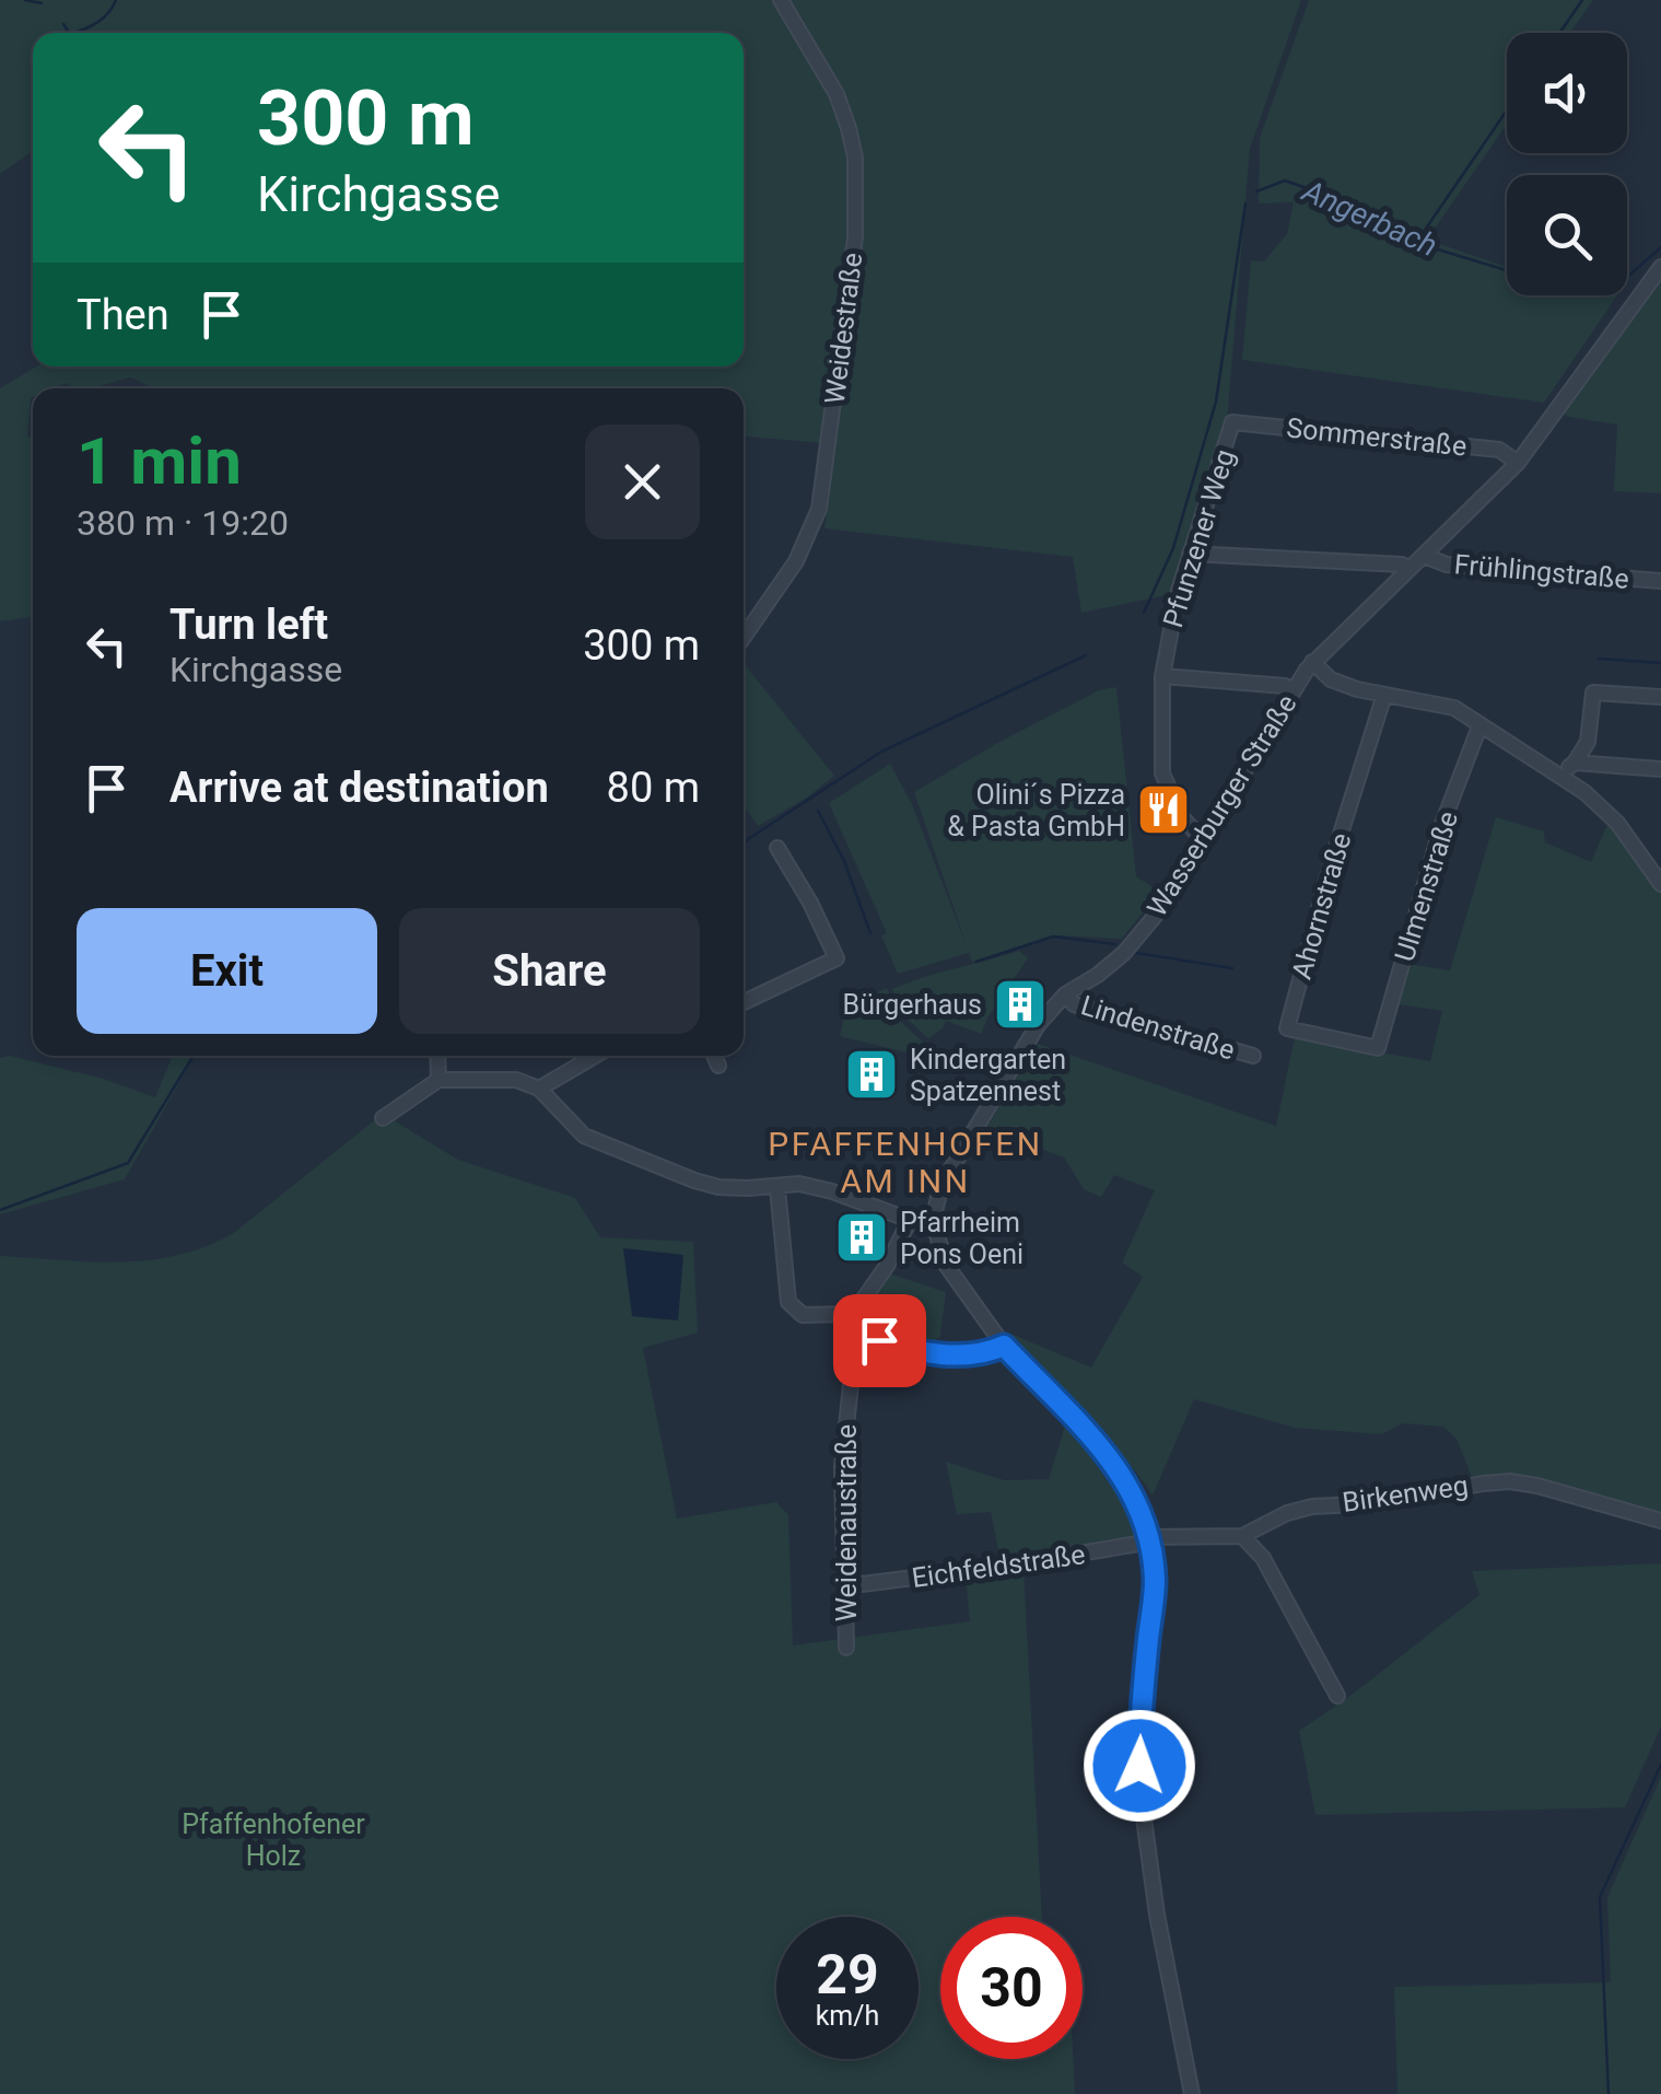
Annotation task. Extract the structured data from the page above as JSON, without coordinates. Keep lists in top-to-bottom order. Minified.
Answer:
{"streets":{"street":["Weidestraße","Sommerstraße","Pfunzener Weg","Frühlingstraße","Wasserburger Straße","Ulmenstraße","Ahornstraße","Lindenstraße","Birkenweg","Weidenaustraße","Eichfeldstraße"]},"crossings":[["Sommerstraße","Pfunzener Weg"],["Sommerstraße","Wasserburger Straße"],["Pfunzener Weg","Wasserburger Straße"],["Frühlingstraße","Wasserburger Straße"],["Wasserburger Straße","Lindenstraße"],["Ulmenstraße","Ahornstraße"],["Birkenweg","Eichfeldstraße"],["Weidenaustraße","Eichfeldstraße"]],"districts":["PFAFFENHOFEN AM INN"],"water":["Angerbach"],"parks":["Pfaffenhofener Holz"],"places":{"restaurant":["Olini´s Pizza & Pasta GmbH"],"building":["Bürgerhaus","Kindergarten Spatzennest","Pfarrheim Pons Oeni"]},"page":{"turn":["300 m","Kirchgasse"],"then":"Then","heading":["1 min","380 m · 19:20"],"list":[{"name":"Turn left","note":"Kirchgasse","value":"300 m"},{"name":"Arrive at destination","value":"80 m"}],"buttons":["Exit","Share"],"speed":"29 km/h","limit":"30"}}
